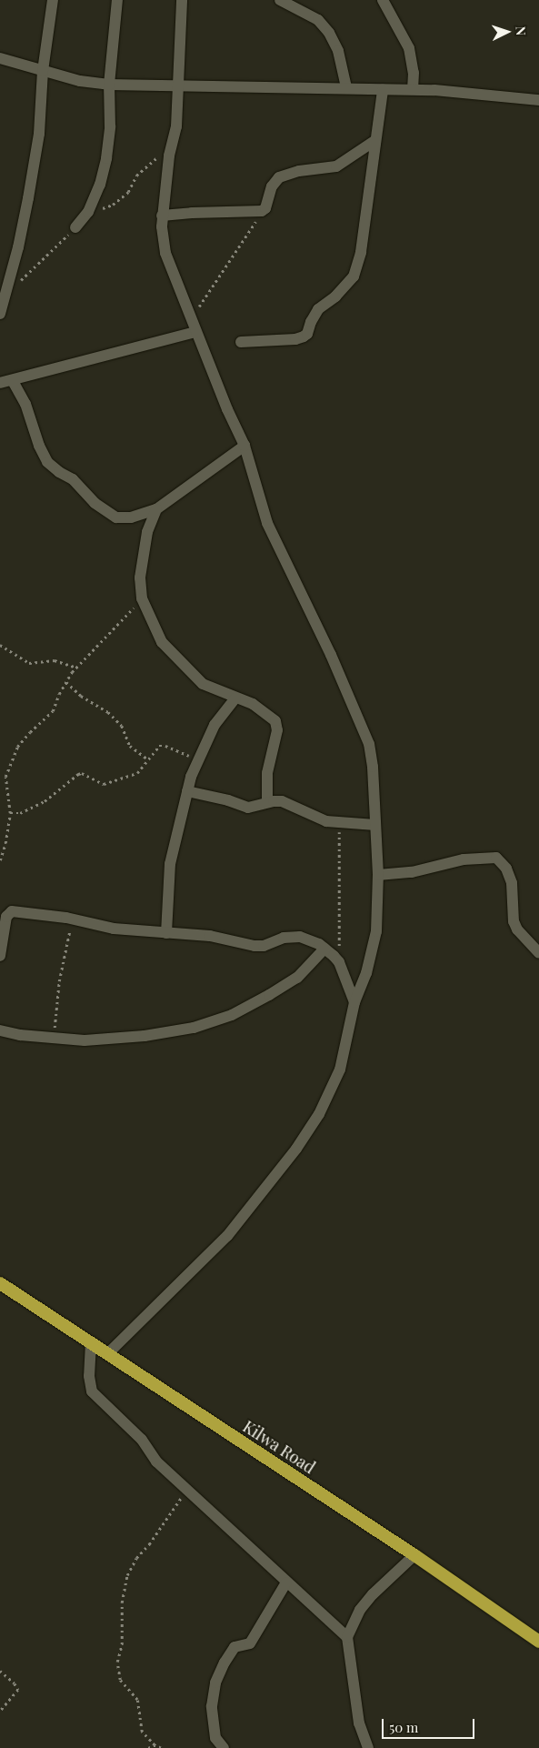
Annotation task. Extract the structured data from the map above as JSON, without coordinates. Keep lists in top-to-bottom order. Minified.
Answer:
{"streets":{"highway":["Kilwa Road"]},"scale_bar":"50 m","north":"right"}
